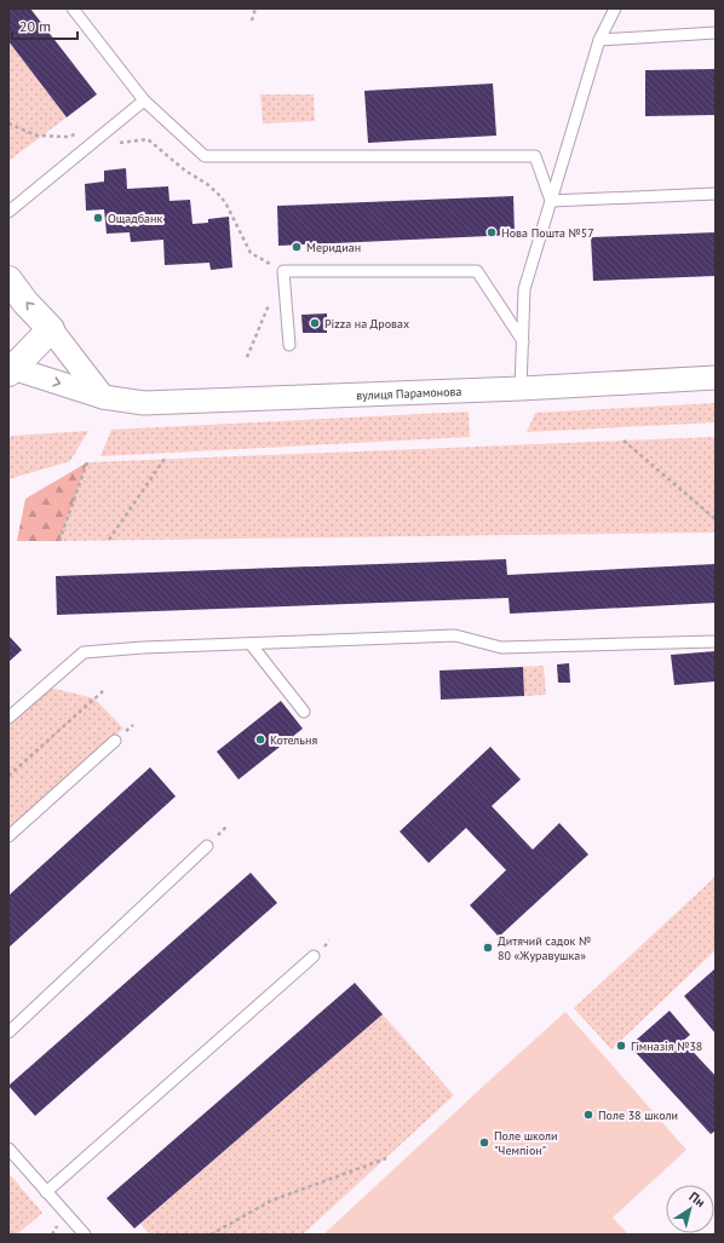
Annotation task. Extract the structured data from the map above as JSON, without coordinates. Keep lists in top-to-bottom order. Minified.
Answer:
{"streets":{"street":["вулиця Парамонова"]},"places":["Ощадбанк","Нова Пошта №57","Меридиан","Pizza на Дровах","Котельня","Дитячий садок № 80 «Журавушка»","Гімназія №38","Поле 38 школи","Поле школи \"Чемпіон\""],"scale_bar":"20 m","north":"top right"}
